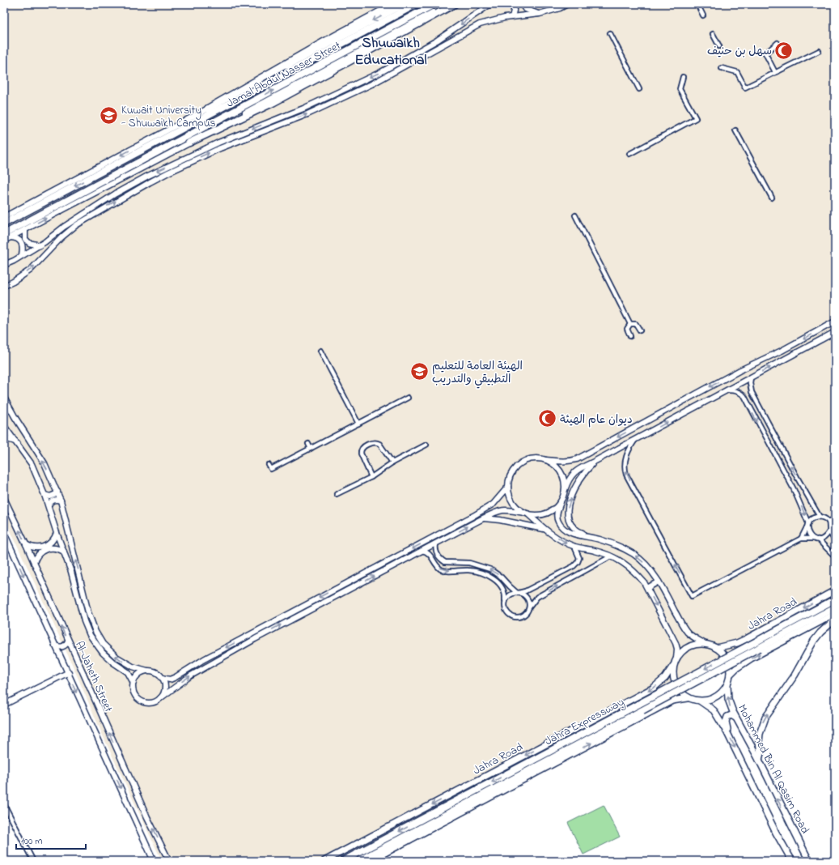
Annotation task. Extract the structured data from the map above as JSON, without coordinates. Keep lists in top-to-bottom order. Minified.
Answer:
{"streets":{"highway":["Jamal Abdul Nasser Street","Jahra Expressway"],"main road":["Jahra Road","Mohammed Bin Al Qasim Road"],"street":["Al-Jaheth Street"]},"crossings":[["Jahra Road","Mohammed Bin Al Qasim Road"]],"districts":["Shuwaikh Educational"],"places":{"mosque":["سهل بن حنيف","ديوان عام الهيئة"],"school or university":["Kuwait University - Shuwaikh Campus","الهيئة العامة للتعليم التطبيقي والتدريب"]},"scale_bar":"100 m"}
